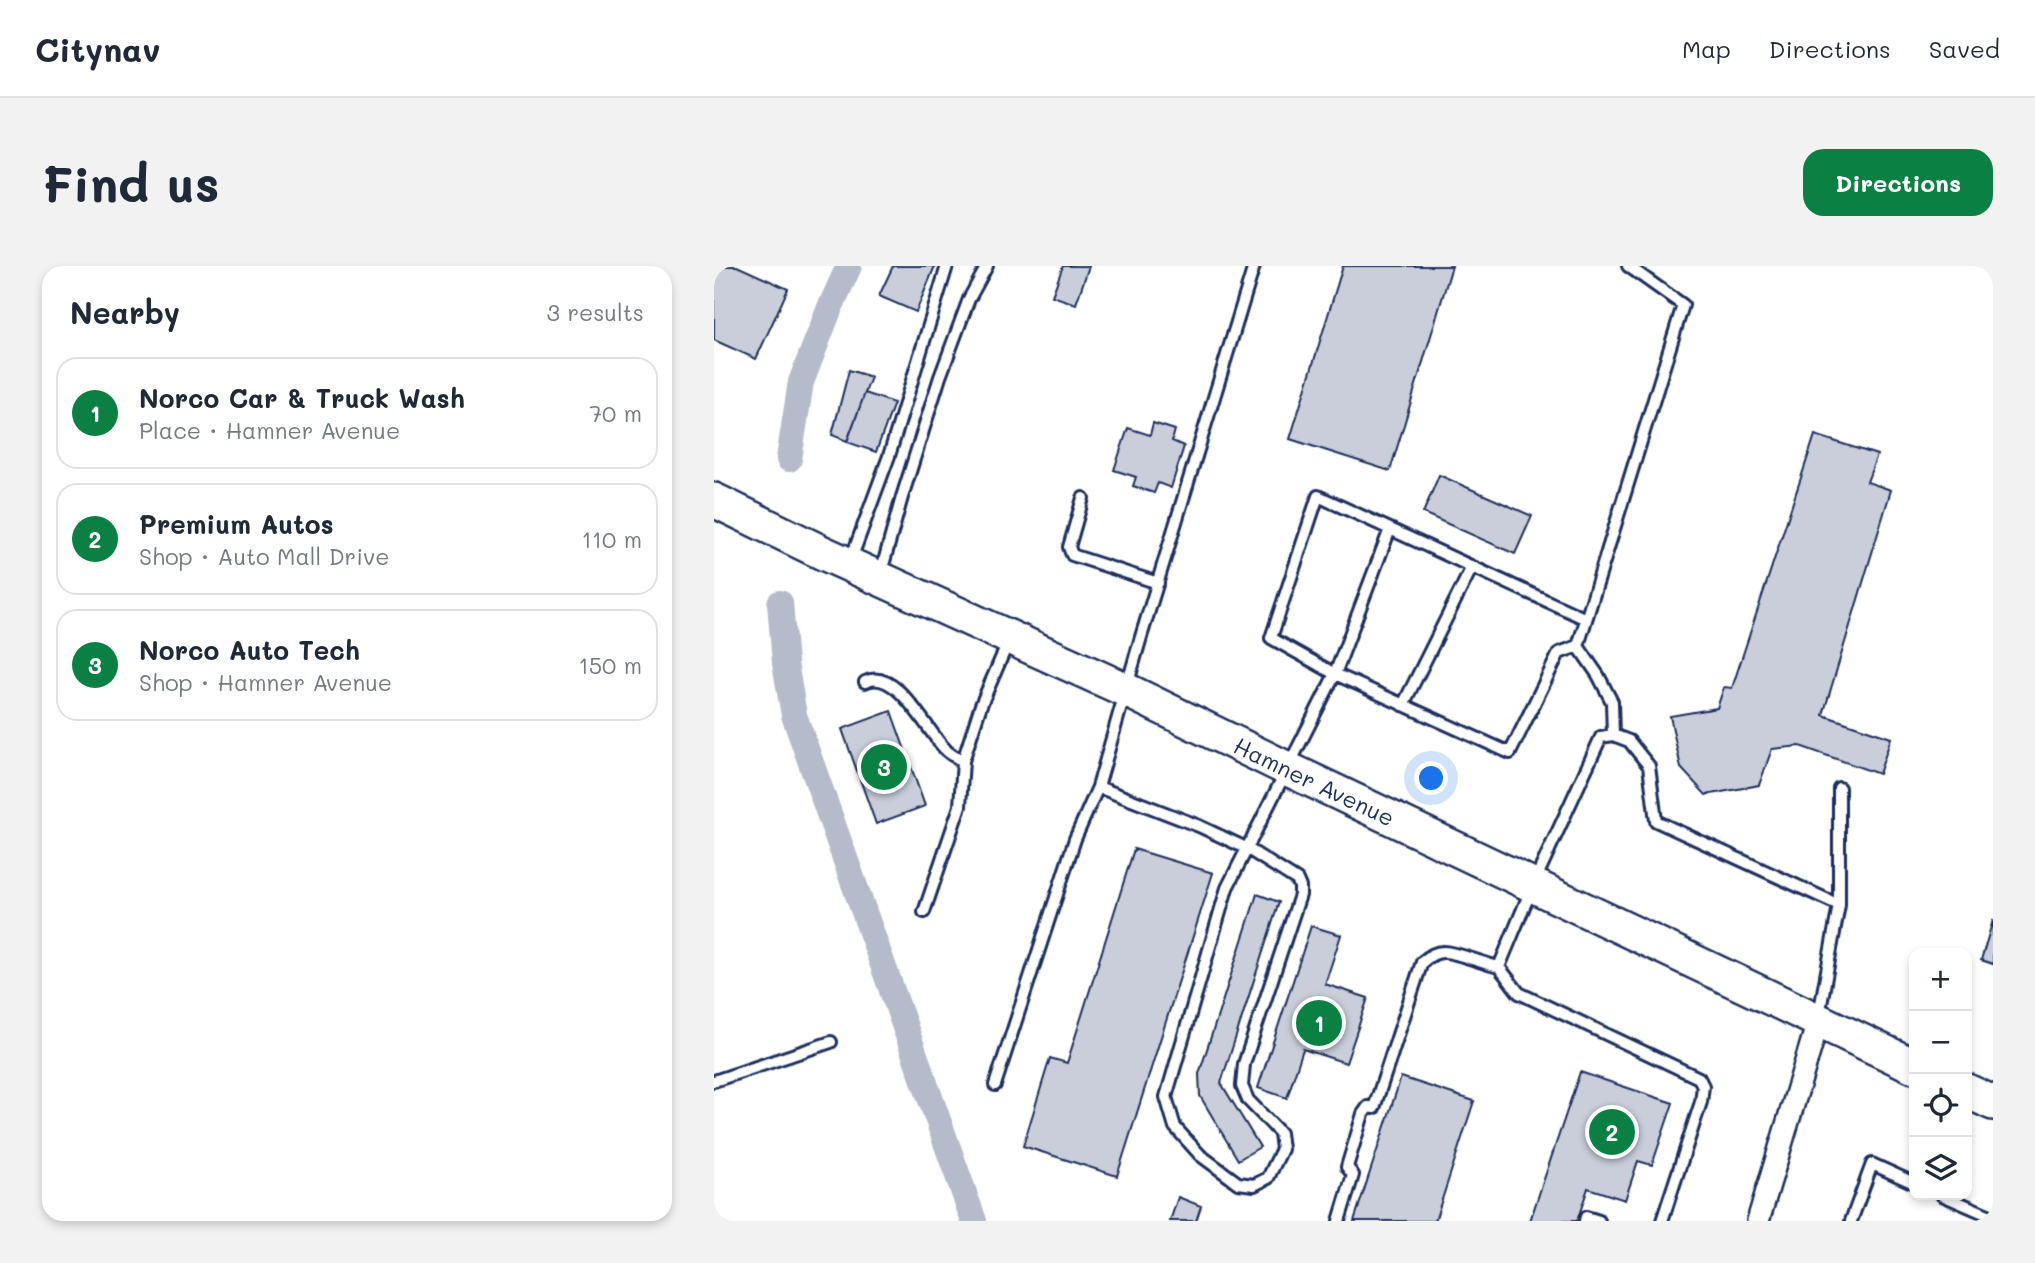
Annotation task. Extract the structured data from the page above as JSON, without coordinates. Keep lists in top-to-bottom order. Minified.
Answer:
{"streets":{"main road":["Hamner Avenue"]},"page":{"header":"Citynav","nav":["Map","Directions","Saved"],"buttons":"Directions","title":"Find us","heading":["Nearby","3 results"],"list":[{"mark":"1","name":"Norco Car & Truck Wash","note":"Place · Hamner Avenue","value":"70 m"},{"mark":"2","name":"Premium Autos","note":"Shop · Auto Mall Drive","value":"110 m"},{"mark":"3","name":"Norco Auto Tech","note":"Shop · Hamner Avenue","value":"150 m"}],"pins":["3","1","2"],"map_buttons":["+","−"]}}
